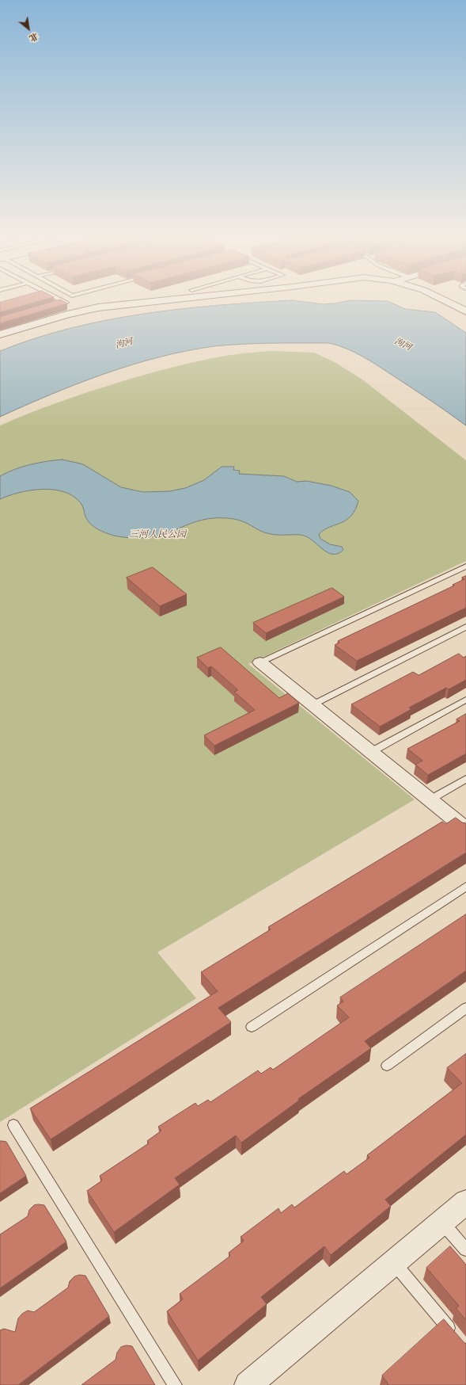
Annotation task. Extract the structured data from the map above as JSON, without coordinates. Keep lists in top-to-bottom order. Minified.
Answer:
{"water":["泃河"],"parks":["三河人民公园"],"north":"bottom right"}
